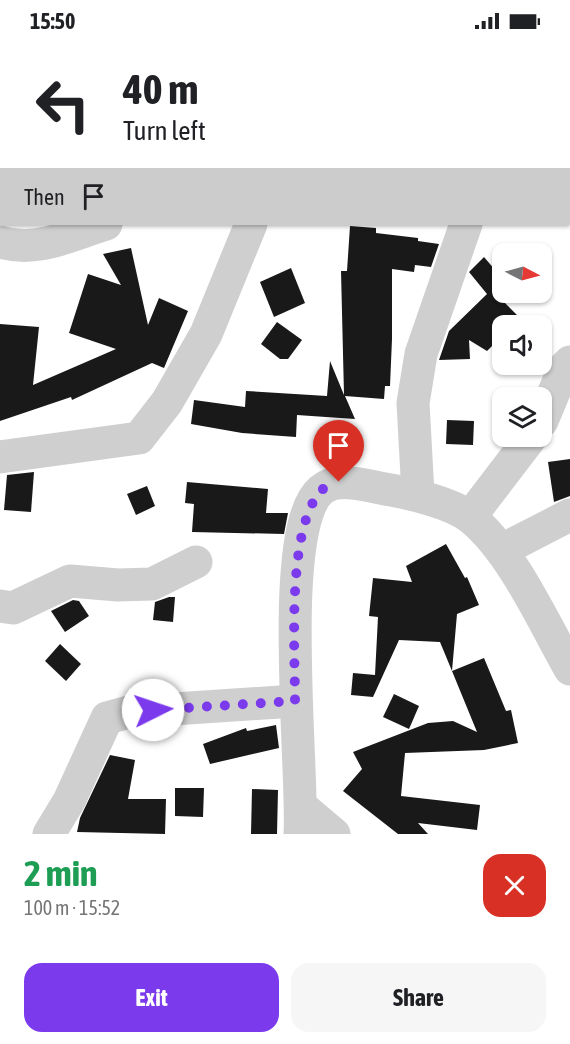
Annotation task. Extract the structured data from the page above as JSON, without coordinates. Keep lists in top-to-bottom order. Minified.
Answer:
{"north":"right","page":{"status":"15:50","turn":["40 m","Turn left"],"then":"Then","heading":["2 min","100 m · 15:52"],"buttons":["Exit","Share"]}}
